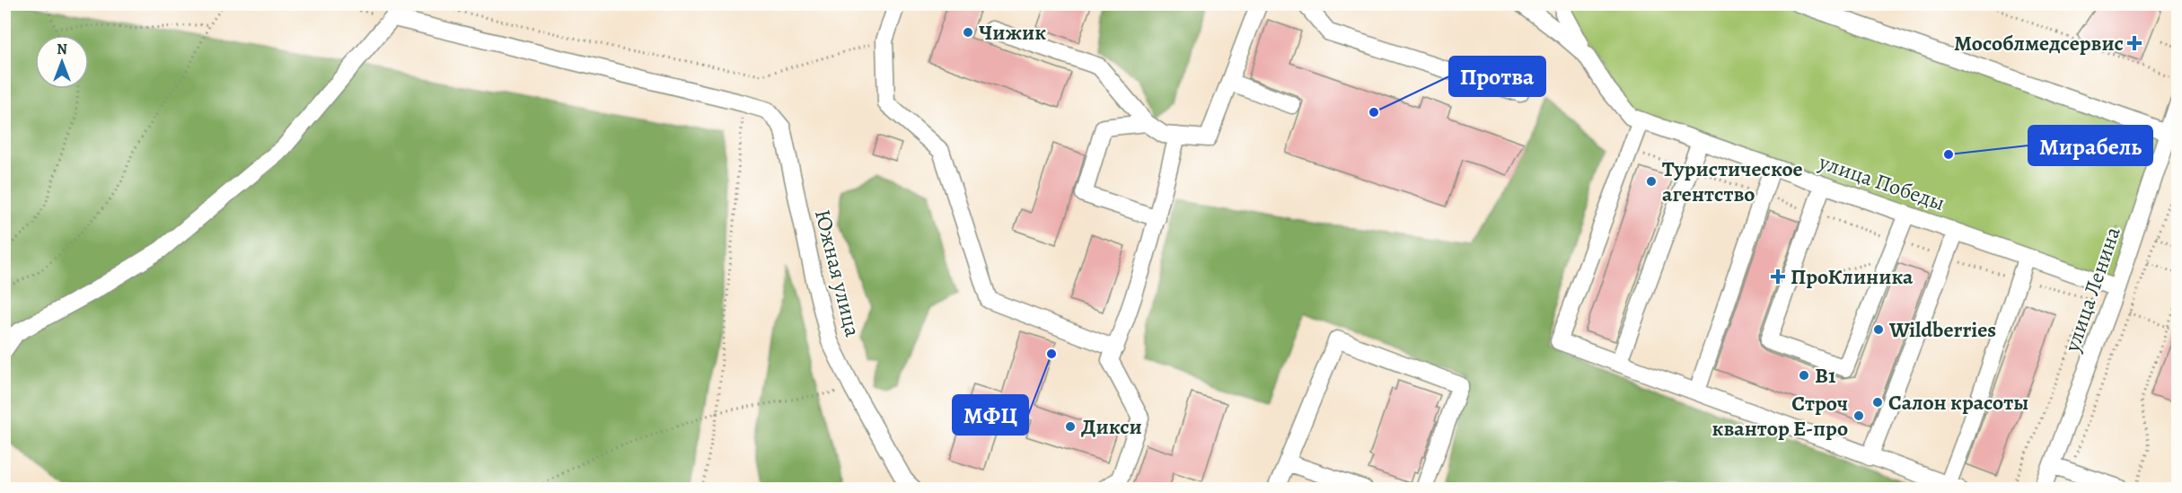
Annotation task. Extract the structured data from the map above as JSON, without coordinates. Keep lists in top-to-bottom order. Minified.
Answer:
{"streets":{"street":["улица Победы","Южная улица","улица Ленина"]},"crossings":[["улица Победы","улица Ленина"]],"places":{"other":["Чижик","Протва","Мирабель","Туристическое агентство","Wildberries","МФЦ","В1","Салон красоты","Строч квантор Е-про","Дикси"],"health":["Мособлмедсервис","ПроКлиника"]},"north":"top"}
